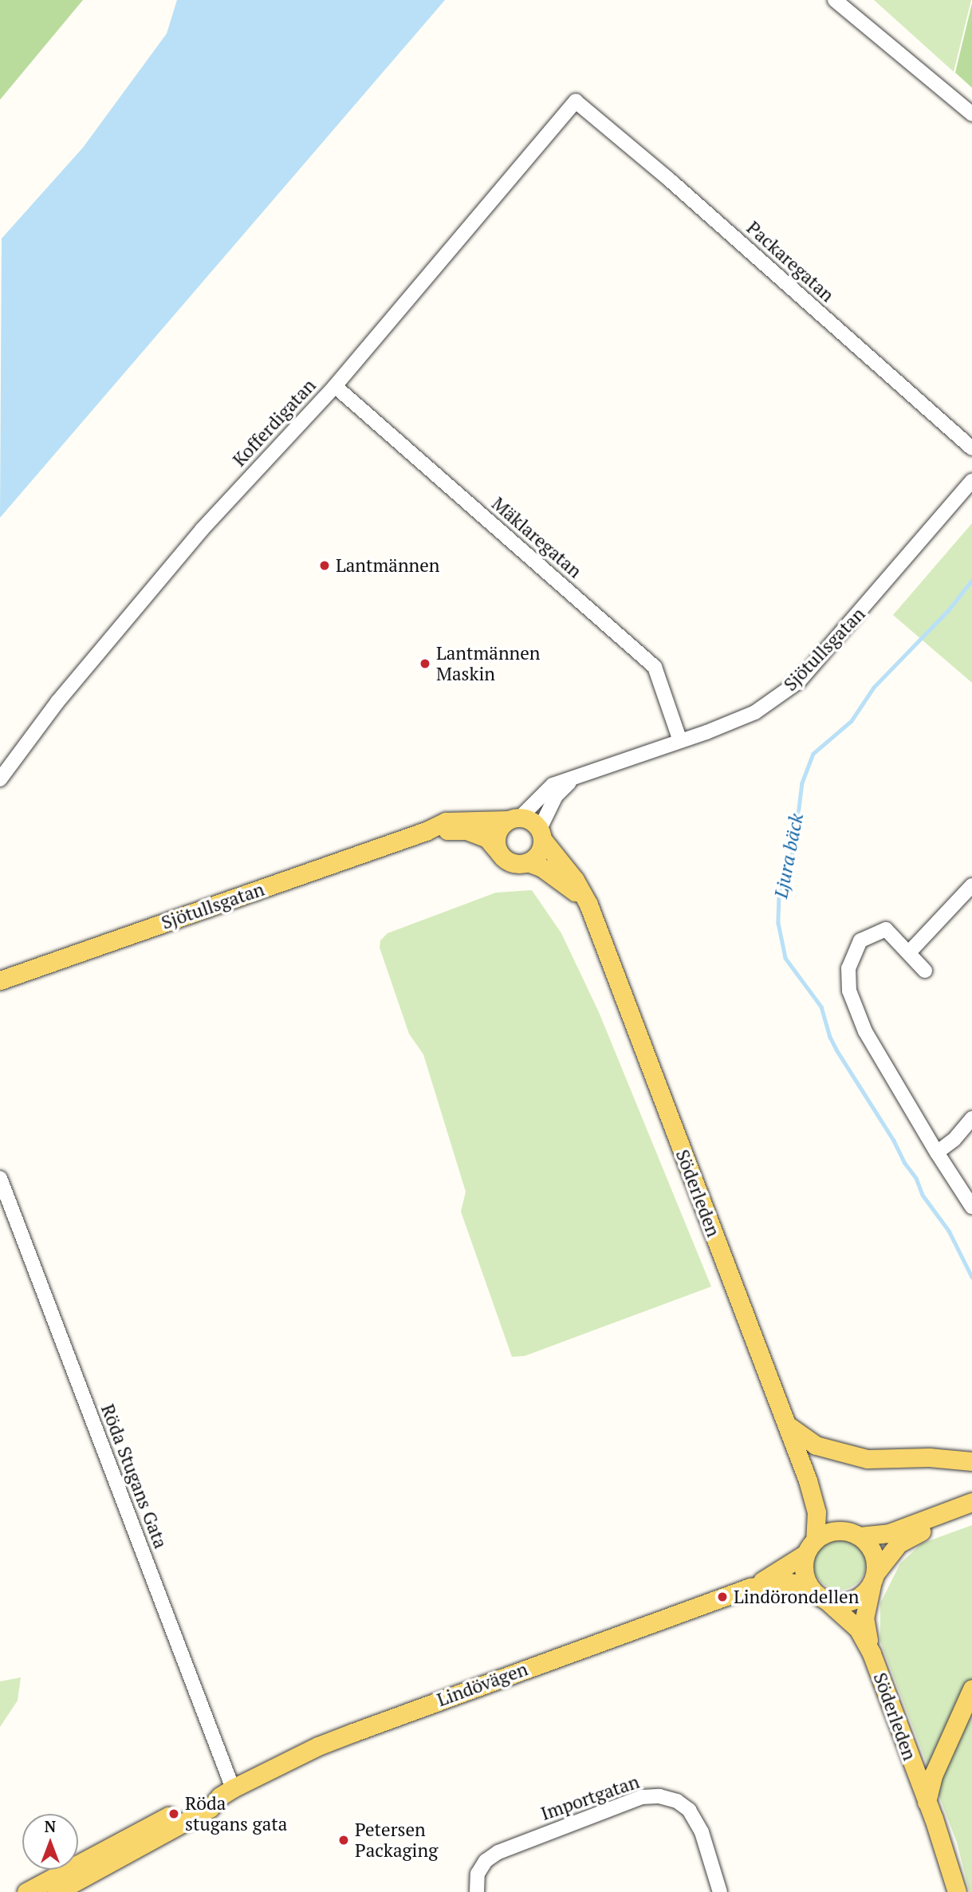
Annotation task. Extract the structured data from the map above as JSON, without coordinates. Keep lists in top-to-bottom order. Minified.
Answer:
{"streets":{"main road":["Sjötullsgatan","Söderleden","Lindövägen"],"street":["Packaregatan","Kofferdigatan","Mäklaregatan","Röda Stugans Gata","Importgatan"]},"crossings":[["Packaregatan","Kofferdigatan"],["Kofferdigatan","Mäklaregatan"],["Mäklaregatan","Sjötullsgatan"],["Sjötullsgatan","Söderleden"],["Söderleden","Lindövägen"],["Röda Stugans Gata","Lindövägen"]],"water":["Ljura bäck"],"places":["Lantmännen","Lantmännen Maskin","Lindörondellen","Röda stugans gata","Petersen Packaging"],"north":"top"}
